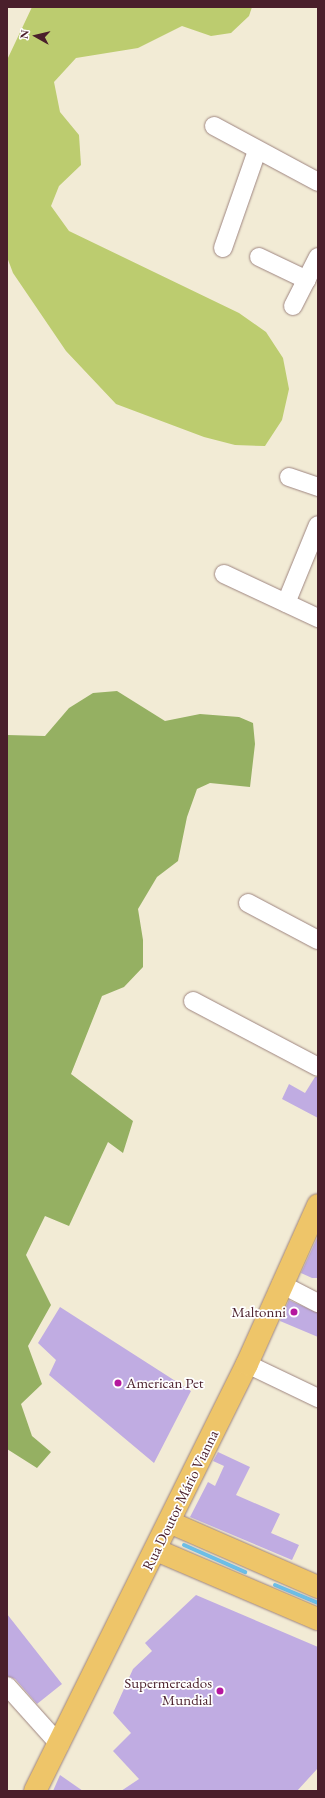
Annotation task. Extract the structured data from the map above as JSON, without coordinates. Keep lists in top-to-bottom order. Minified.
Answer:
{"streets":{"main road":["Rua Doutor Mário Vianna"]},"places":["Maltonni","American Pet","Supermercados Mundial"],"north":"left"}
